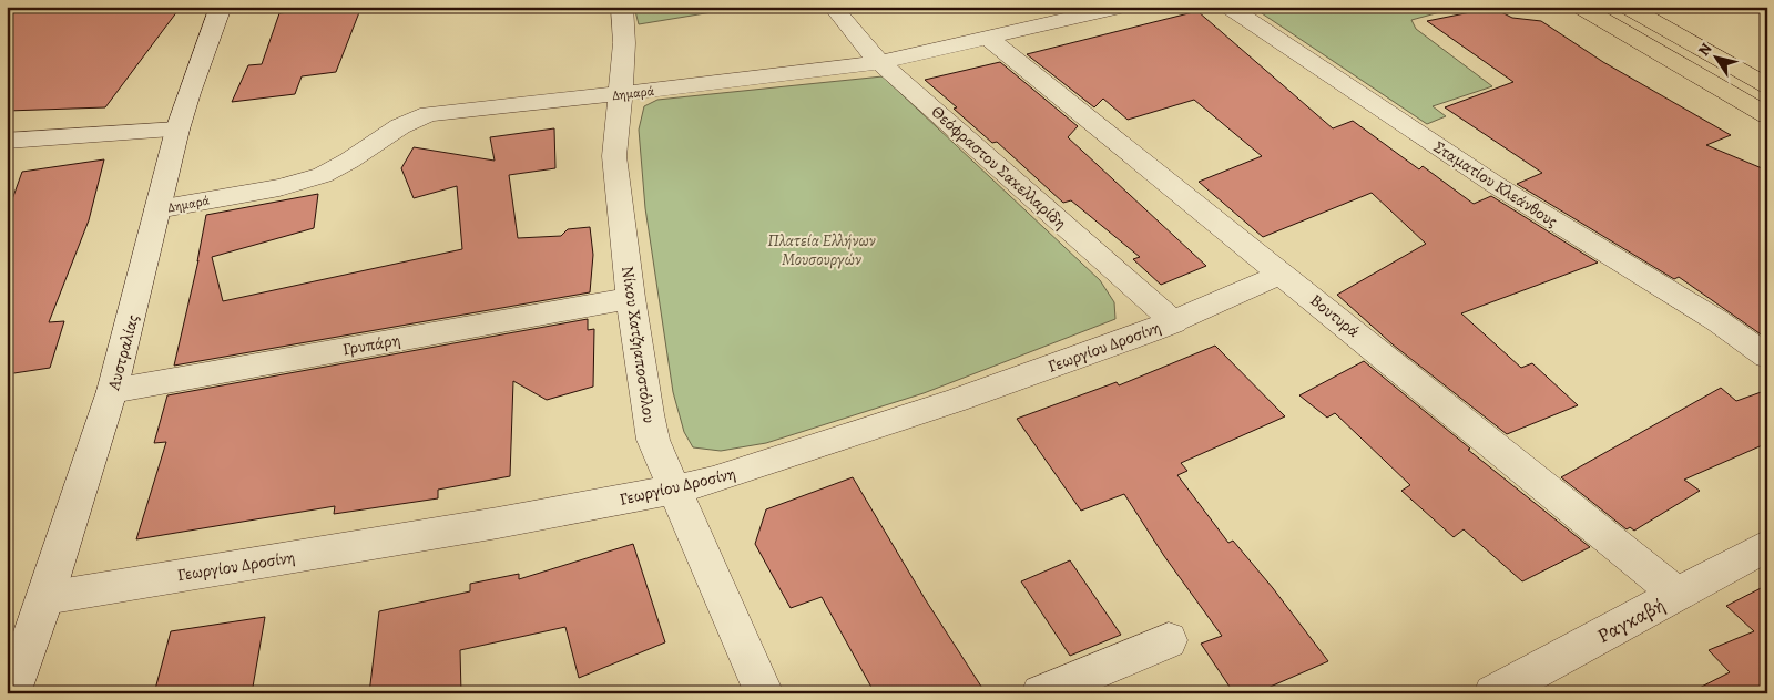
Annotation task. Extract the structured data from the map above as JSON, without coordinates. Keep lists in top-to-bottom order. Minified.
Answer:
{"streets":{"street":["Δημαρά","Θεόφραστου Σακελλαρίδη","Σταματίου Κλεάνθους","Βουτυρά","Γρυπάρη","Νίκου Χατζηαποστόλου","Γεωργίου Δροσίνη","Αυστραλίας","Ραγκαβή"]},"crossings":[["Δημαρά","Θεόφραστου Σακελλαρίδη"],["Δημαρά","Βουτυρά"],["Δημαρά","Νίκου Χατζηαποστόλου"],["Δημαρά","Αυστραλίας"],["Θεόφραστου Σακελλαρίδη","Γεωργίου Δροσίνη"],["Βουτυρά","Γεωργίου Δροσίνη"],["Βουτυρά","Ραγκαβή"],["Γρυπάρη","Νίκου Χατζηαποστόλου"],["Γρυπάρη","Αυστραλίας"],["Νίκου Χατζηαποστόλου","Γεωργίου Δροσίνη"],["Γεωργίου Δροσίνη","Αυστραλίας"]],"parks":["Πλατεία Ελλήνων Μουσουργών"],"north":"top left"}
